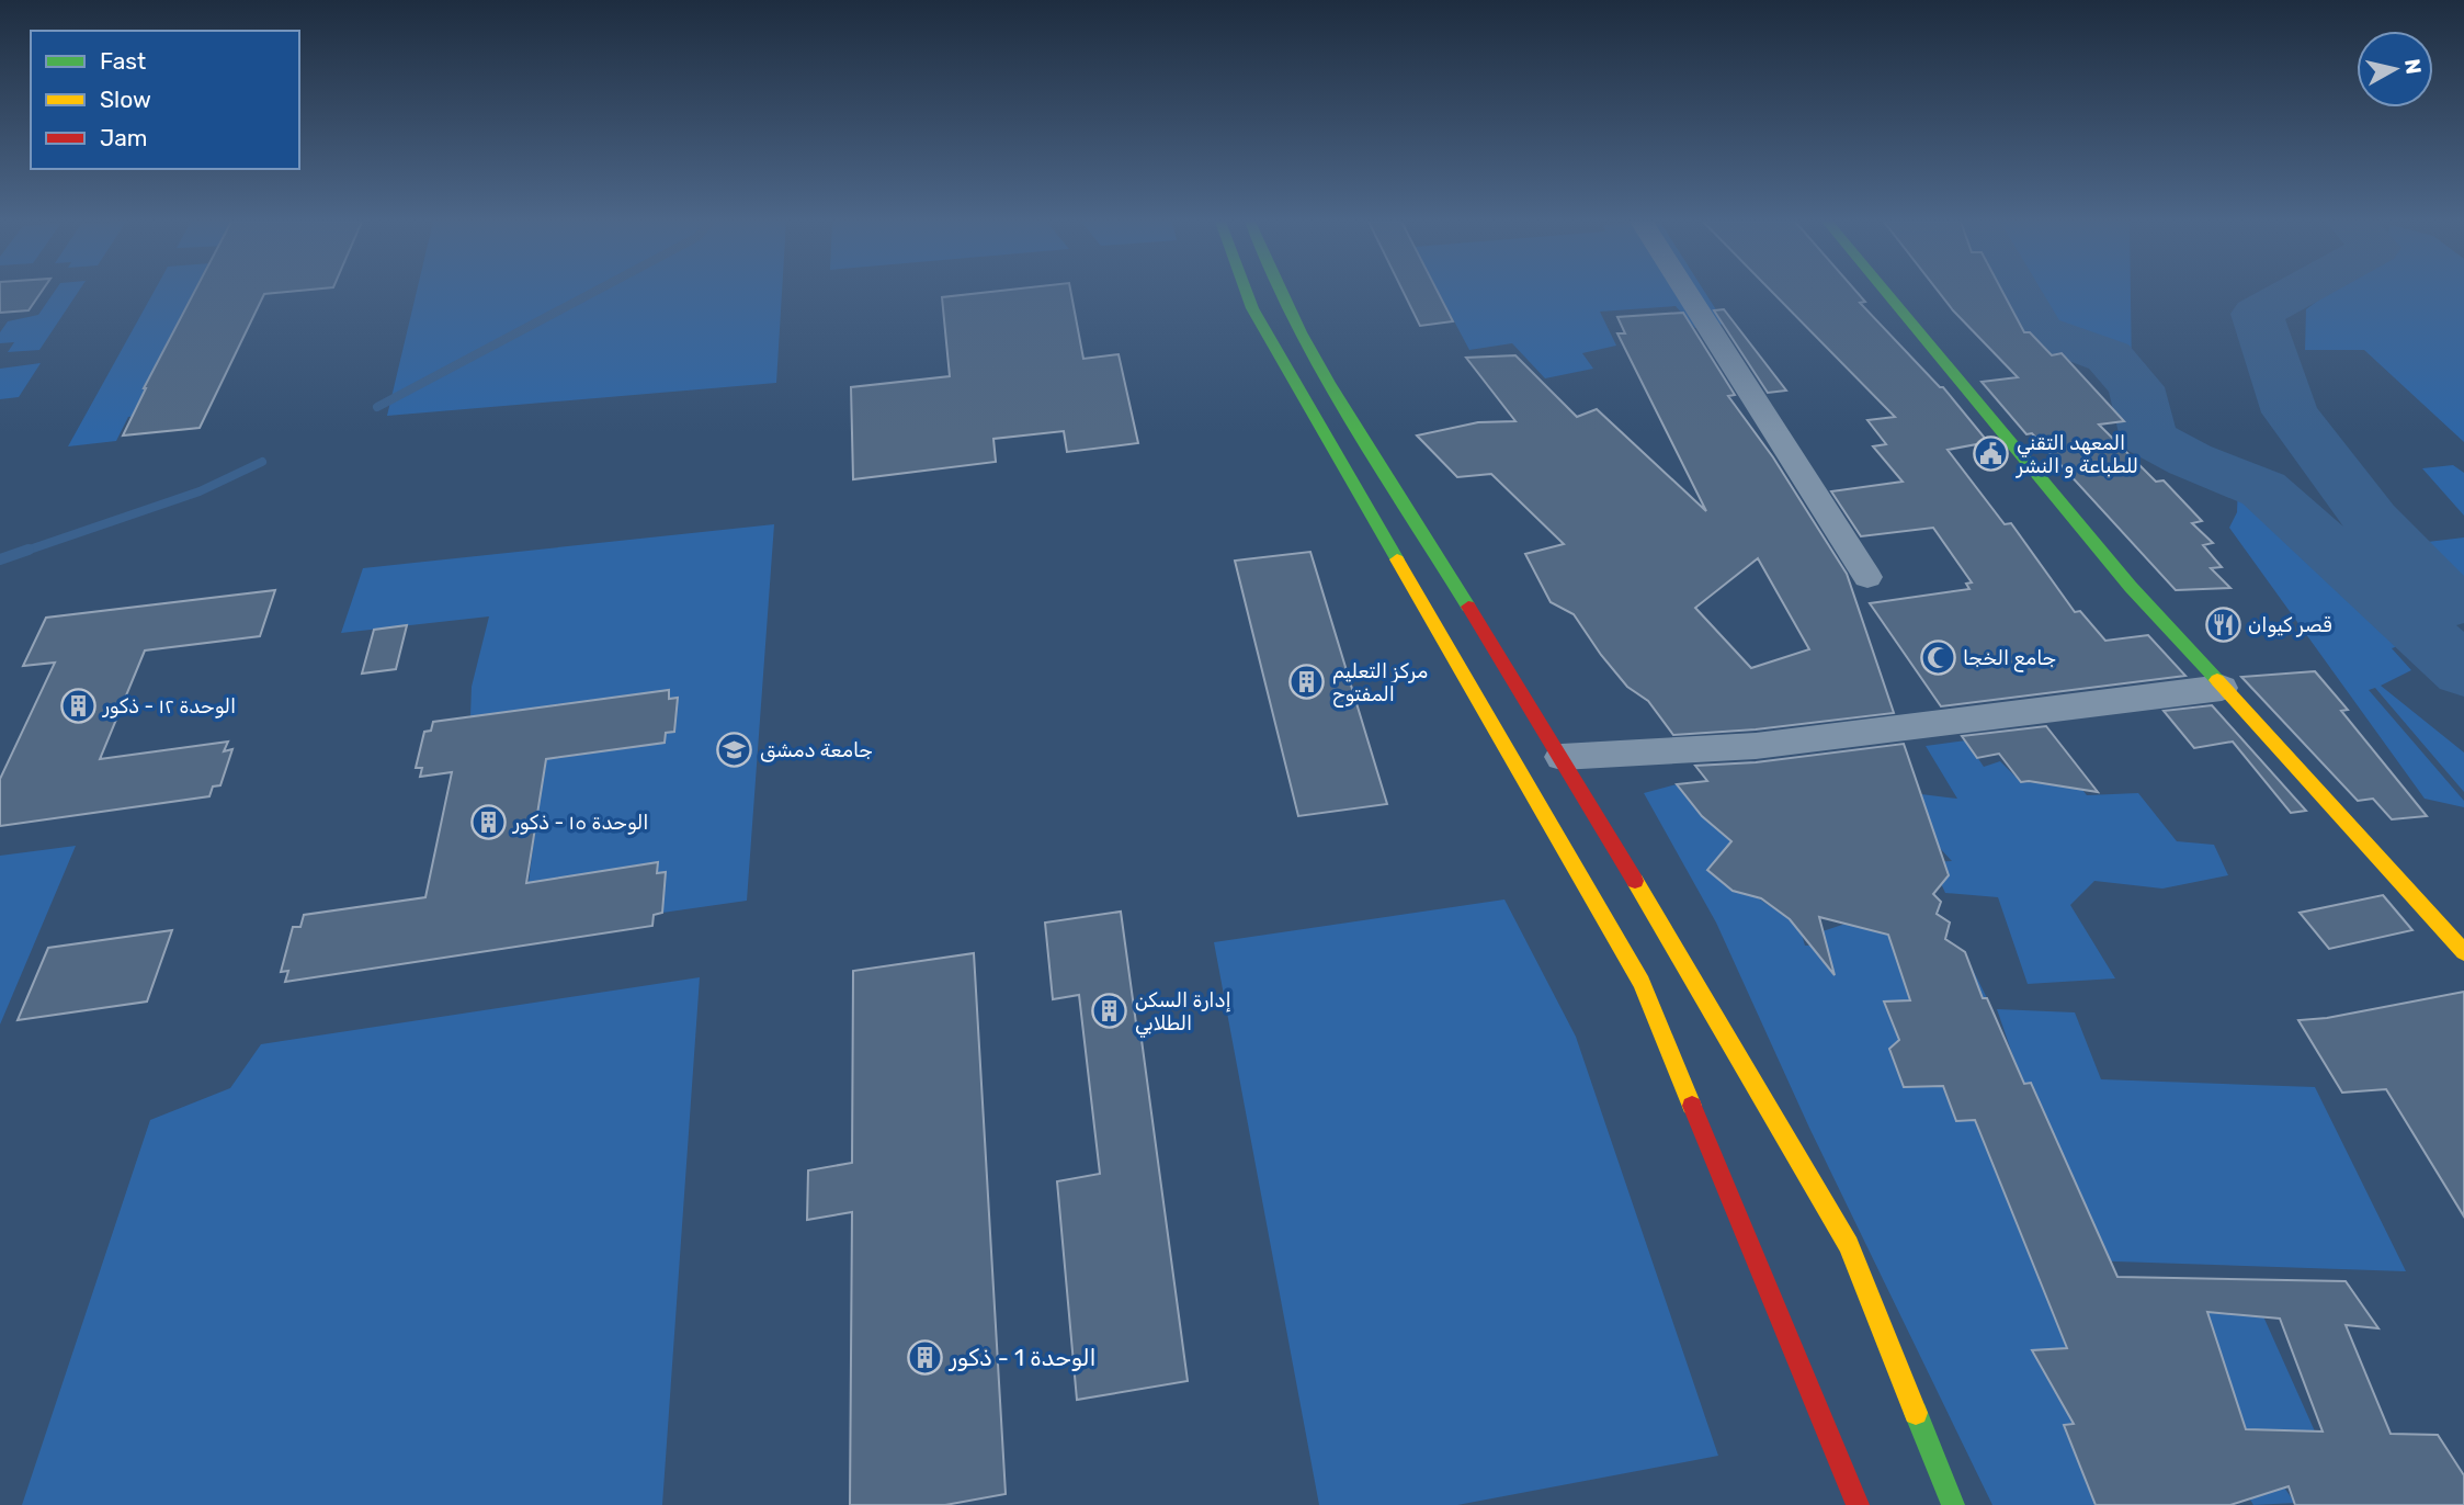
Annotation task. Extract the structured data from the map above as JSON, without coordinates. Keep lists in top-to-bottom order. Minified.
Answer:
{"places":{"public building":["المعهد التقني للطباعة و النشر"],"restaurant":["قصر كيوان"],"mosque":["جامع الخجا"],"building":["مركز التعليم المفتوح","الوحدة ١٢ - ذكور","الوحدة ١٥ - ذكور","إدارة السكن الطلابي","الوحدة 1 - ذكور"],"school or university":["جامعة دمشق"]},"legend":["Fast","Slow","Jam"],"north":"right"}
